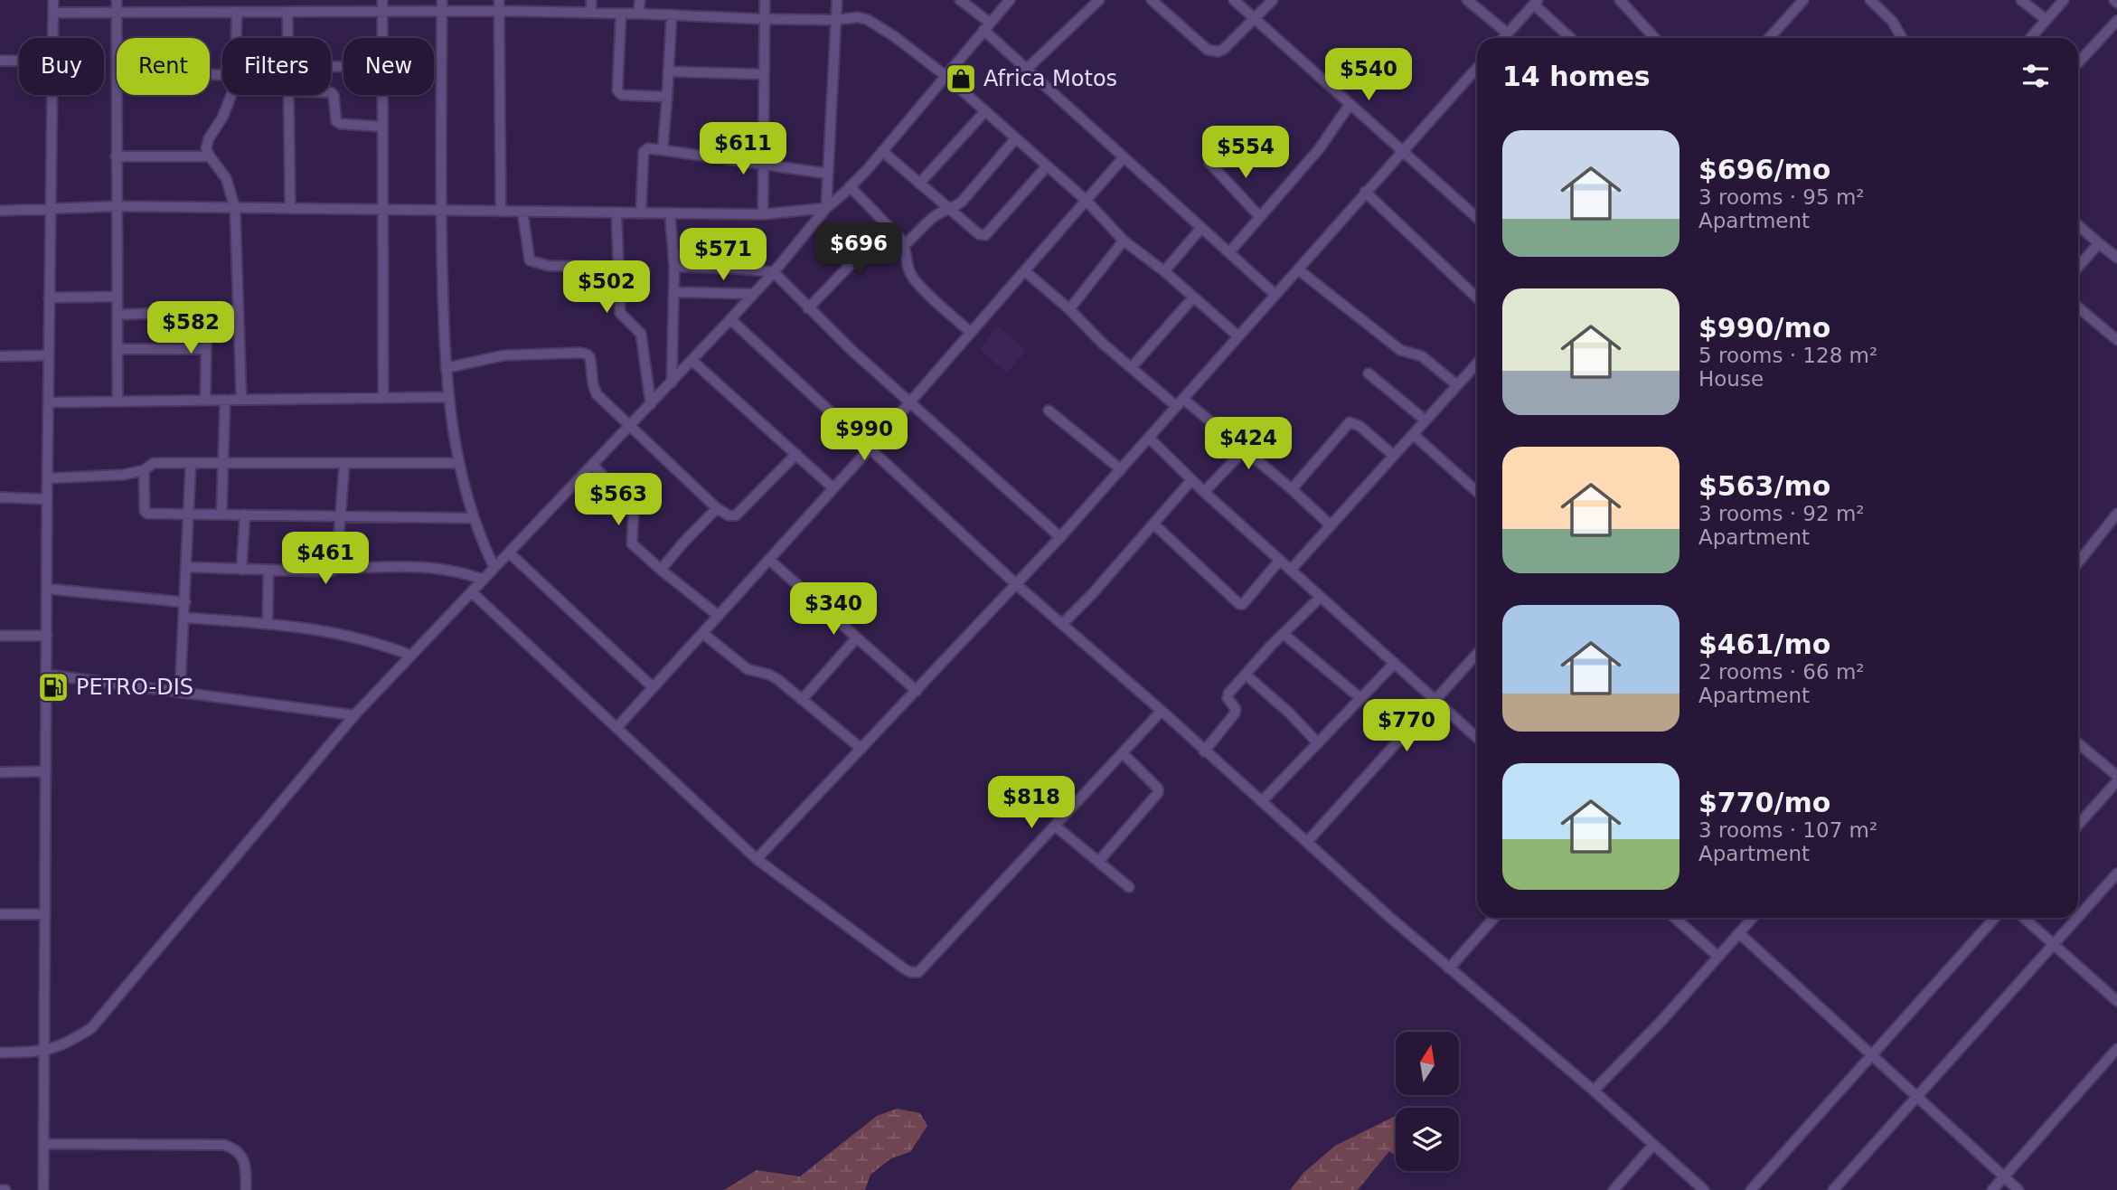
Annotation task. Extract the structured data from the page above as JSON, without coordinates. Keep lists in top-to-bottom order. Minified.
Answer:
{"places":{"shop":["Africa Motos"],"fuel station":["PETRO-DIS"]},"north":"top","page":{"chip":["Buy","Rent","Filters","New"],"heading":"14 homes","price":["$540","$611","$554","$696","$571","$502","$582","$990","$424","$563","$461","$340","$770","$818"],"list":[{"name":"$696/mo","note":"3 rooms · 95 m² · Apartment"},{"name":"$990/mo","note":"5 rooms · 128 m² · House"},{"name":"$563/mo","note":"3 rooms · 92 m² · Apartment"},{"name":"$461/mo","note":"2 rooms · 66 m² · Apartment"},{"name":"$770/mo","note":"3 rooms · 107 m² · Apartment"}]}}
